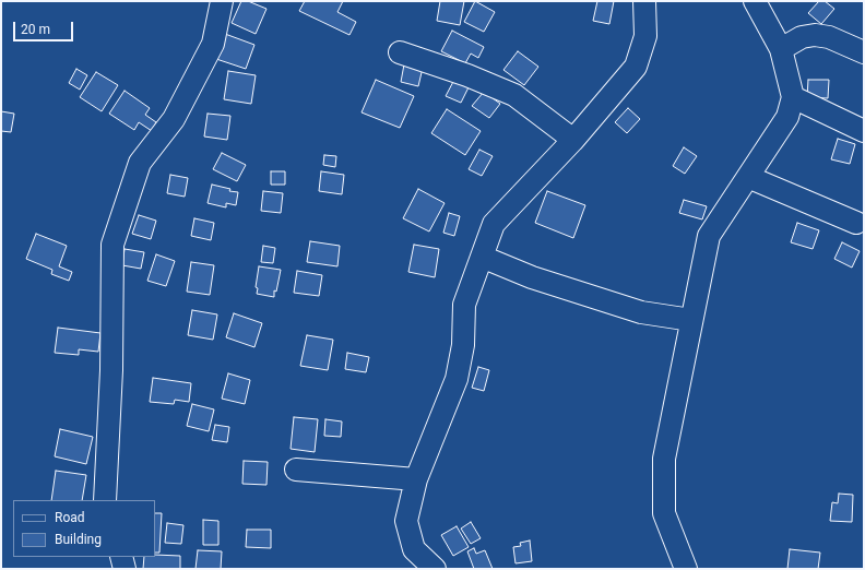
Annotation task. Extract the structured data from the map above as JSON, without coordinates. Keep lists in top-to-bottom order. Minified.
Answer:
{"legend":["Road","Building"],"scale_bar":"20 m"}
